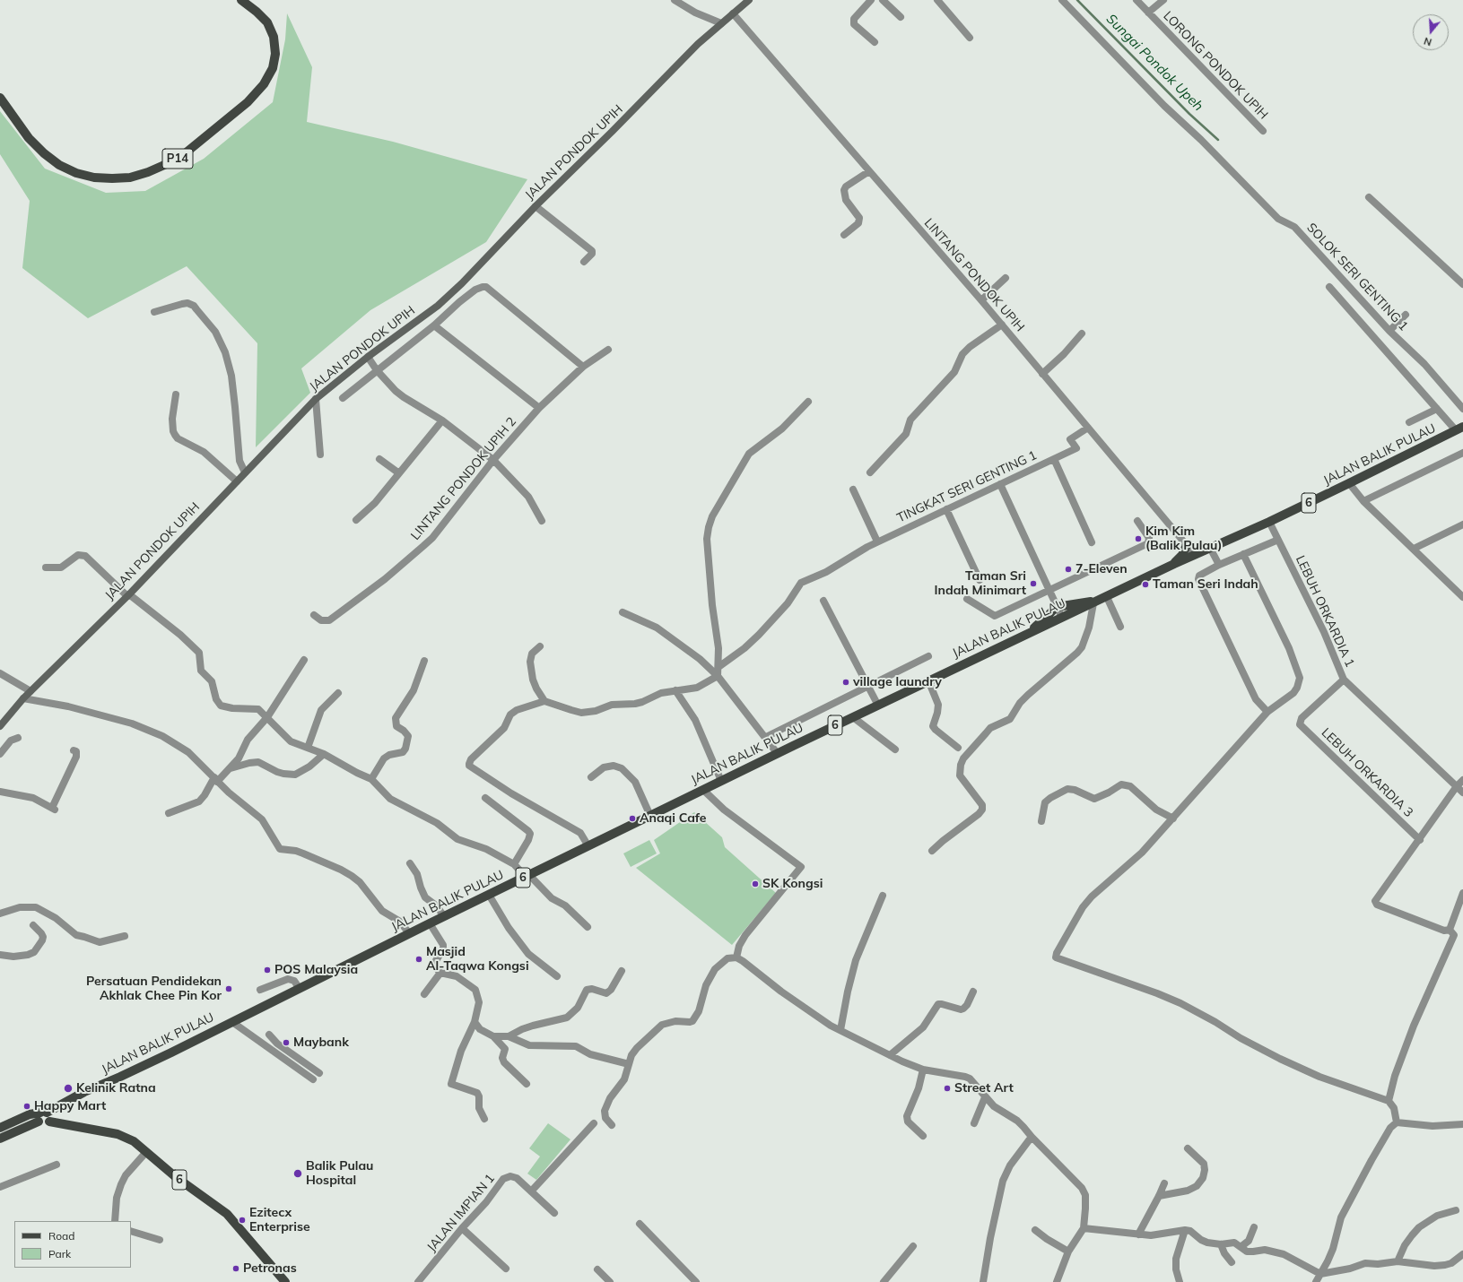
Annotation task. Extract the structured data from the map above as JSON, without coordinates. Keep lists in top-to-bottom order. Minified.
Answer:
{"streets":{"main road":["JALAN PONDOK UPIH","P14","JALAN BALIK PULAU","6"],"street":["LORONG PONDOK UPIH","LINTANG PONDOK UPIH","SOLOK SERI GENTING 1","LINTANG PONDOK UPIH 2","TINGKAT SERI GENTING 1","LEBUH ORKARDIA 1","LEBUH ORKARDIA 3","JALAN IMPIAN 1"]},"crossings":[["JALAN PONDOK UPIH","LINTANG PONDOK UPIH"],["LINTANG PONDOK UPIH","JALAN BALIK PULAU"],["LINTANG PONDOK UPIH","TINGKAT SERI GENTING 1"],["JALAN BALIK PULAU","6"],["JALAN BALIK PULAU","LEBUH ORKARDIA 1"],["LEBUH ORKARDIA 1","LEBUH ORKARDIA 3"]],"water":["Sungai Pondok Upeh"],"places":["Kim Kim (Balik Pulau)","7-Eleven","Taman Sri Indah Minimart","Taman Seri Indah","village laundry","Anaqi Cafe","SK Kongsi","Masjid Al-Taqwa Kongsi","POS Malaysia","Persatuan Pendidekan Akhlak Chee Pin Kor","Maybank","Kelinik Ratna","Street Art","Happy Mart","Balik Pulau Hospital","Ezitecx Enterprise","Petronas"],"legend":["Road","Park"],"north":"bottom"}
